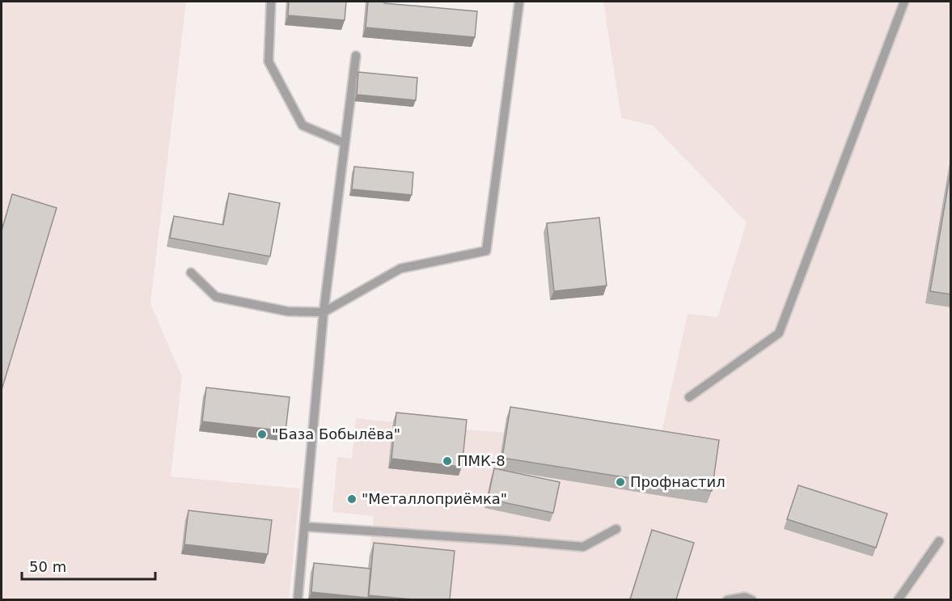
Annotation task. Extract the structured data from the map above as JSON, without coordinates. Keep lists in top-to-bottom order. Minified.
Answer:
{"places":["\"База Бобылёва\"","ПМК-8","Профнастил","\"Металлоприёмка\""],"scale_bar":"50 m"}
